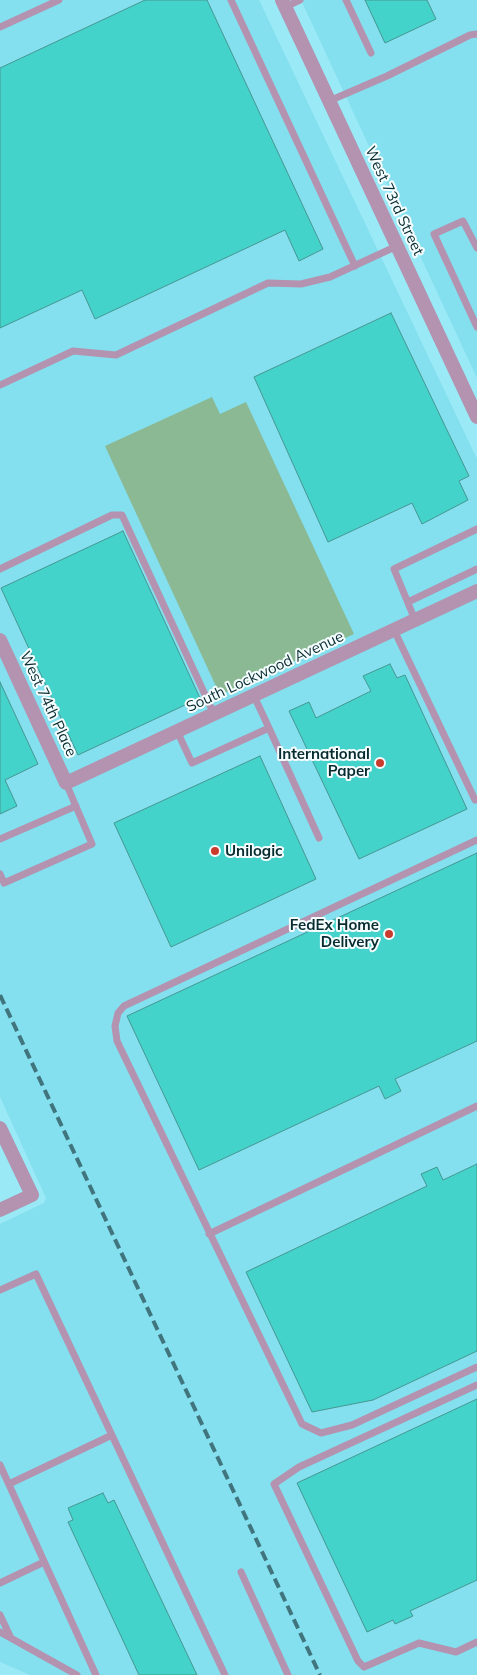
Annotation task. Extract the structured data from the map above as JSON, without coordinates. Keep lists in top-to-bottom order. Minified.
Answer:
{"streets":{"street":["West 73rd Street","South Lockwood Avenue","West 74th Place"]},"crossings":[["South Lockwood Avenue","West 74th Place"]],"places":["International Paper","Unilogic","FedEx Home Delivery"]}
